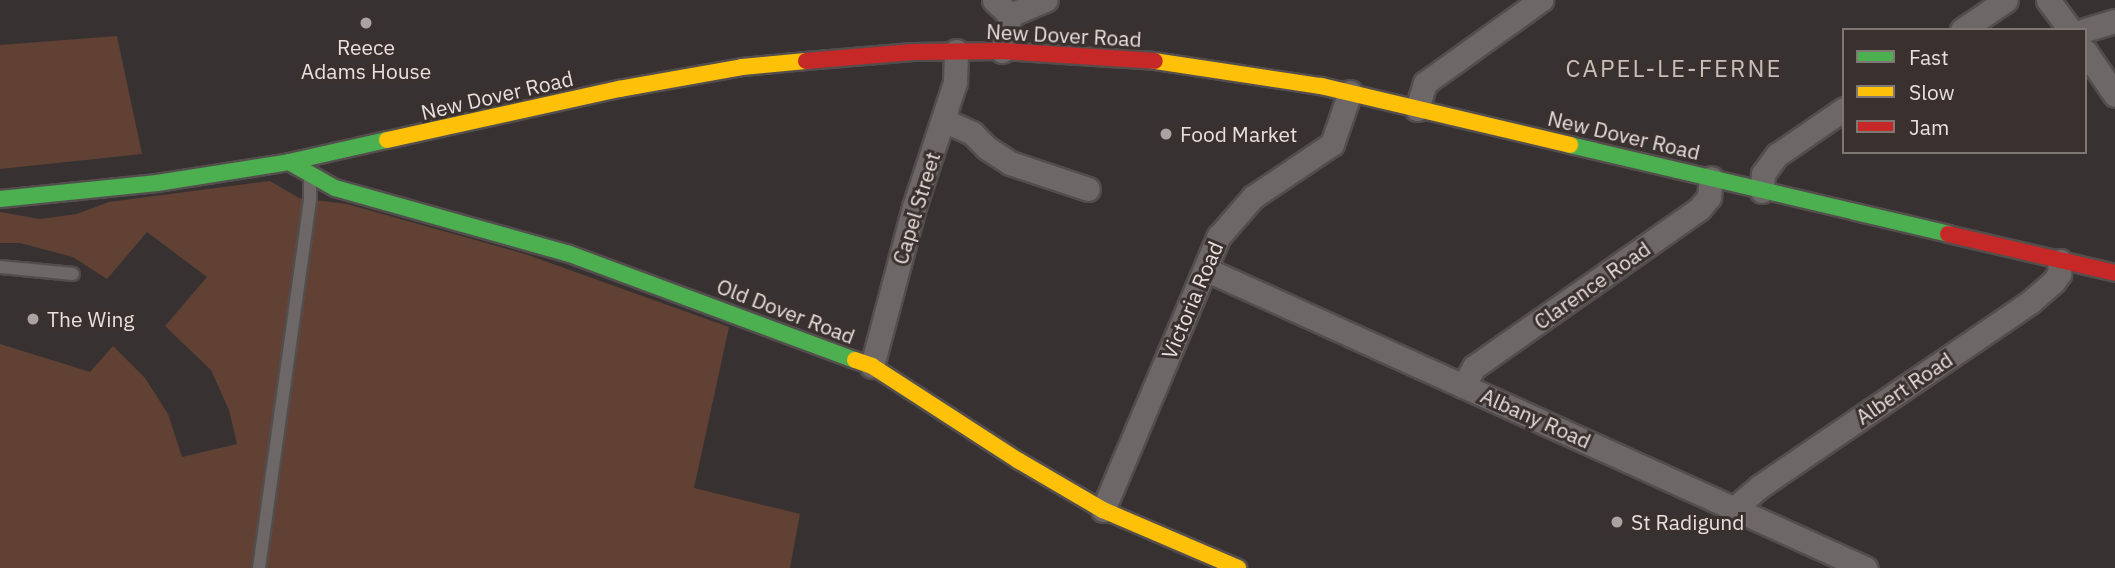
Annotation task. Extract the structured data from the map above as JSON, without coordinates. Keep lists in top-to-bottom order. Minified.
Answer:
{"streets":{"main road":["New Dover Road","Old Dover Road"],"street":["Capel Street","Clarence Road","Victoria Road","Albert Road","Albany Road"]},"crossings":[["New Dover Road","Capel Street"],["New Dover Road","Clarence Road"],["New Dover Road","Victoria Road"],["New Dover Road","Old Dover Road"],["New Dover Road","Albert Road"],["Capel Street","Old Dover Road"],["Clarence Road","Albany Road"],["Victoria Road","Old Dover Road"],["Victoria Road","Albany Road"],["Albert Road","Albany Road"]],"districts":["CAPEL-LE-FERNE"],"places":["Reece Adams House","Food Market","The Wing","St Radigund"],"legend":["Fast","Slow","Jam"]}
